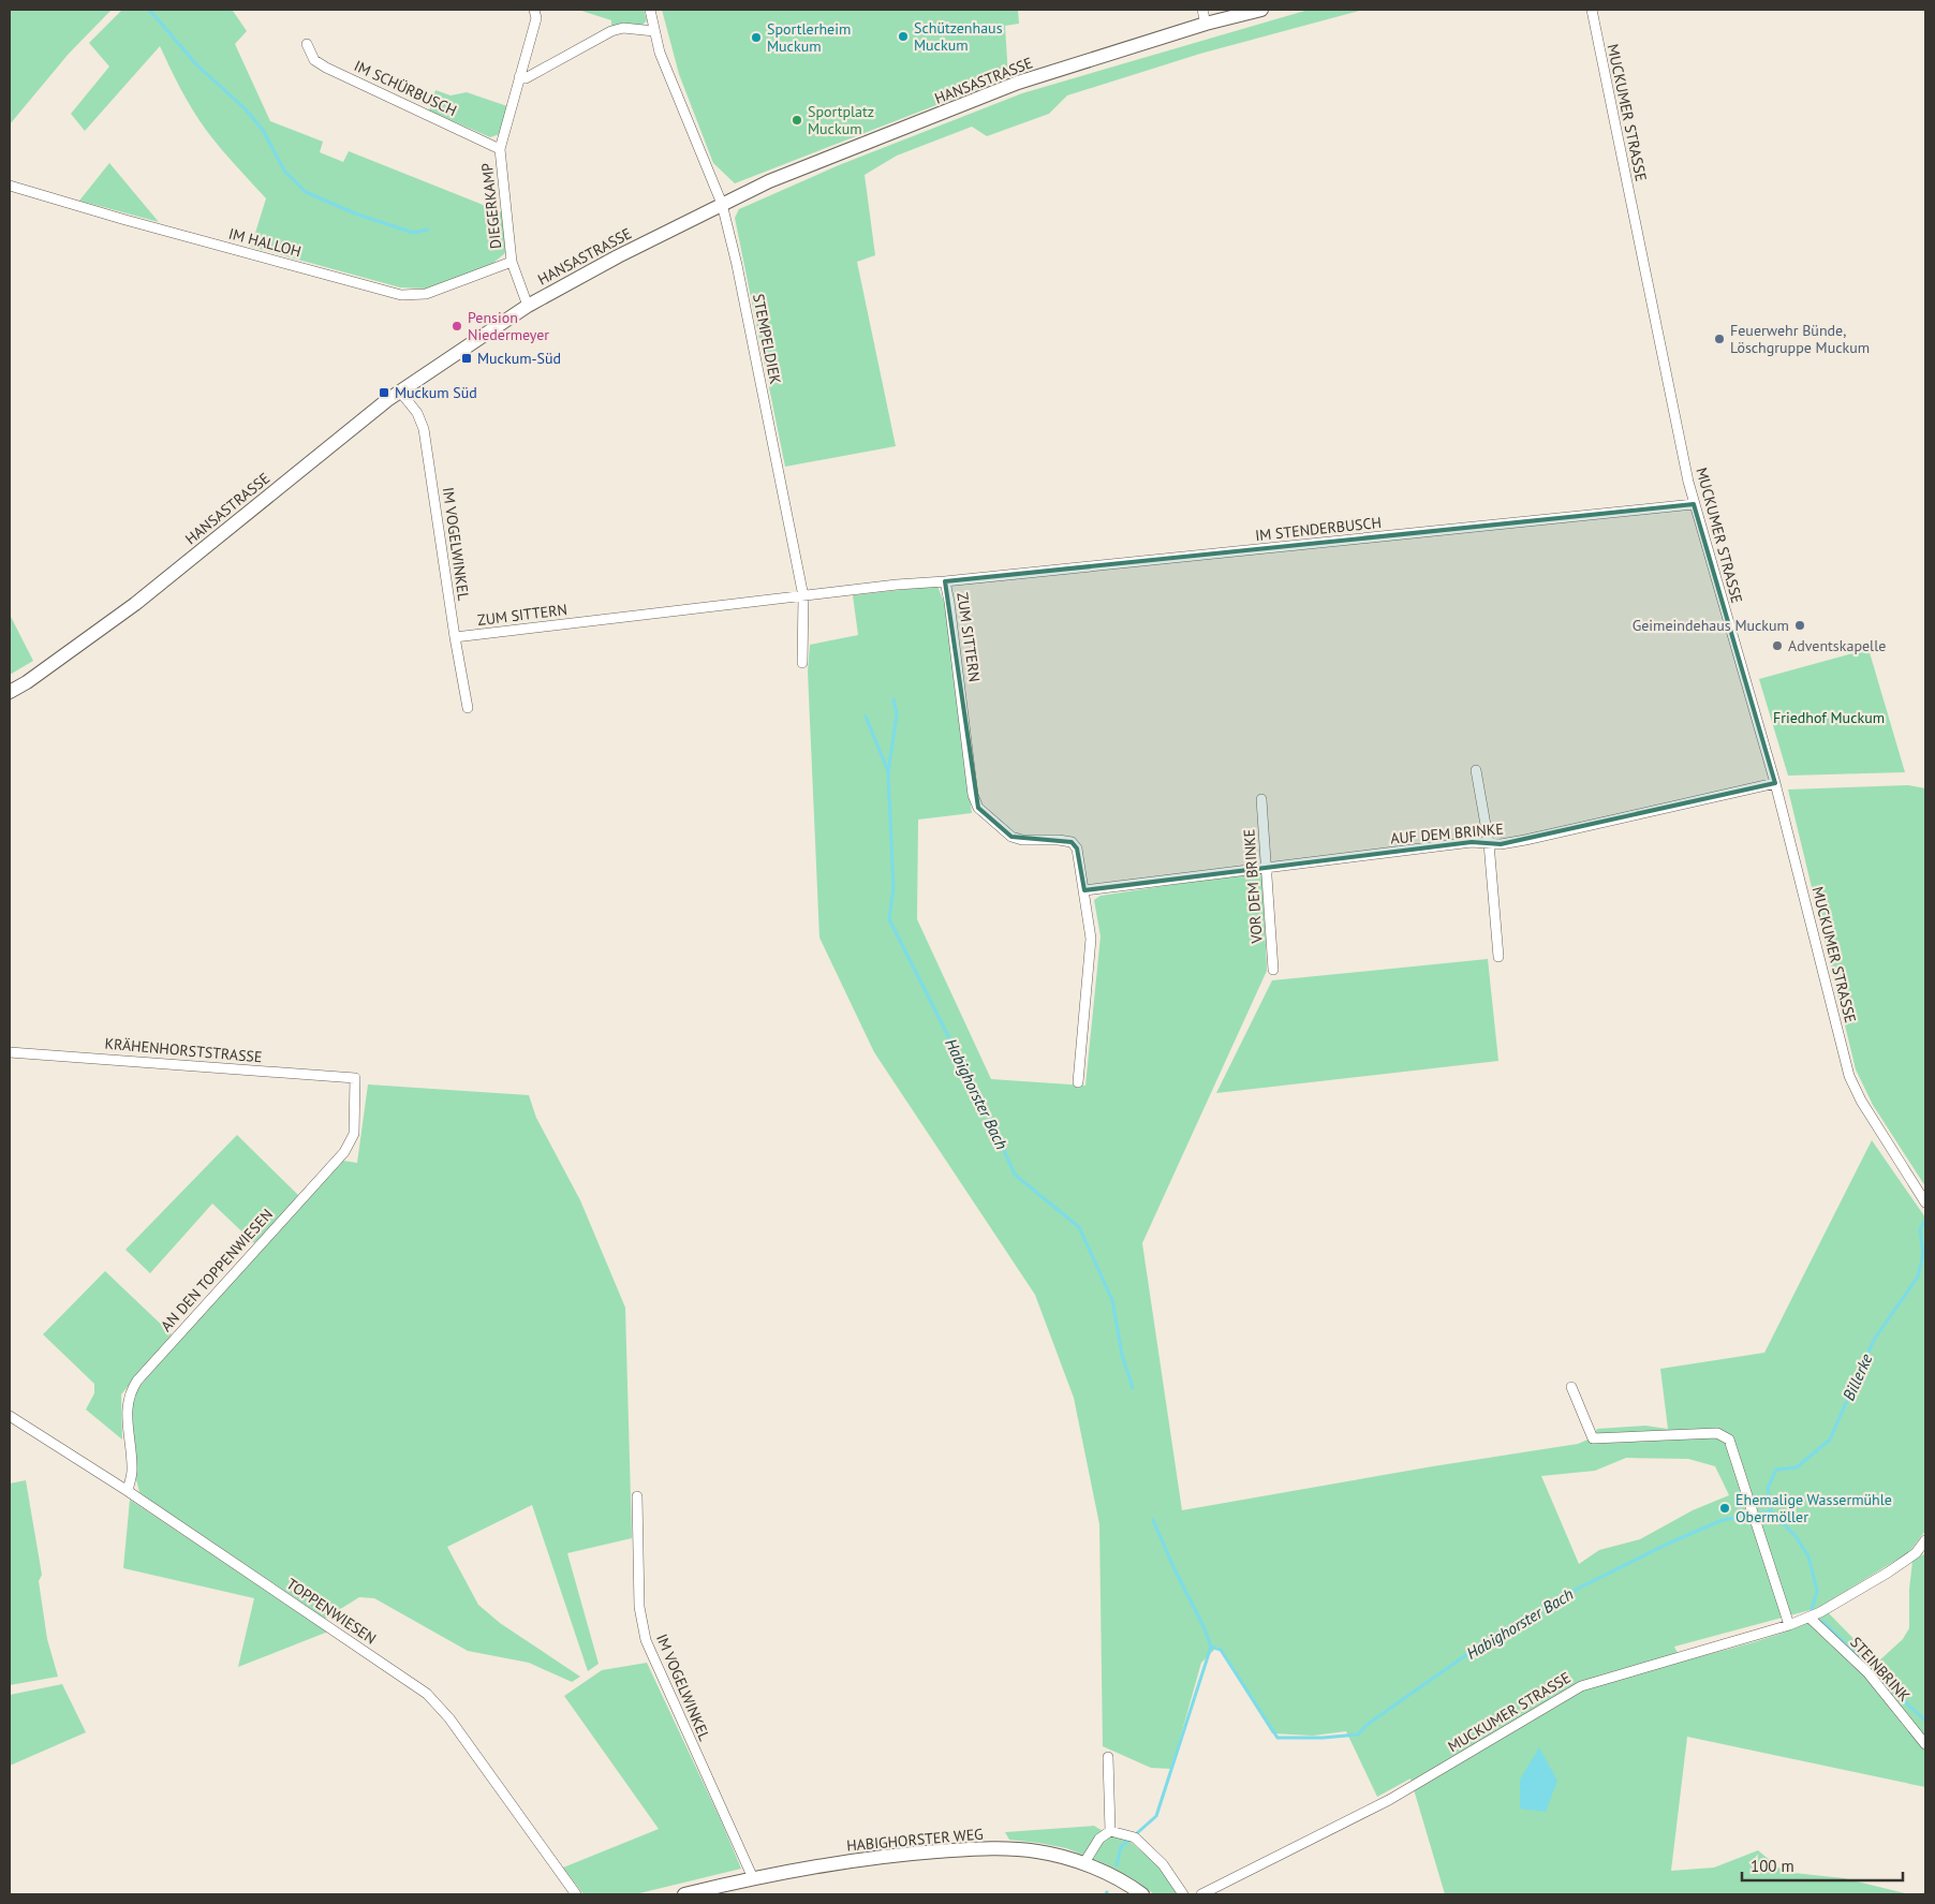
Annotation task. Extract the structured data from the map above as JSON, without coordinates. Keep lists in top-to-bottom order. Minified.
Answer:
{"streets":{"main road":["HANSASTRASSE","HABIGHORSTER WEG"],"street":["IM SCHÜRBUSCH","MUCKUMER STRASSE","DIEGERKAMP","IM HALLOH","STEMPELDIEK","IM STENDERBUSCH","IM VOGELWINKEL","ZUM SITTERN","AUF DEM BRINKE","VOR DEM BRINKE","KRÄHENHORSTSTRASSE","AN DEN TOPPENWIESEN","TOPPENWIESEN","STEINBRINK"]},"crossings":[["HANSASTRASSE","DIEGERKAMP"],["HANSASTRASSE","STEMPELDIEK"],["HANSASTRASSE","IM VOGELWINKEL"],["IM SCHÜRBUSCH","DIEGERKAMP"],["MUCKUMER STRASSE","IM STENDERBUSCH"],["MUCKUMER STRASSE","AUF DEM BRINKE"],["MUCKUMER STRASSE","STEINBRINK"],["DIEGERKAMP","IM HALLOH"],["STEMPELDIEK","ZUM SITTERN"],["IM STENDERBUSCH","ZUM SITTERN"],["IM VOGELWINKEL","ZUM SITTERN"],["IM VOGELWINKEL","HABIGHORSTER WEG"],["ZUM SITTERN","AUF DEM BRINKE"],["AUF DEM BRINKE","VOR DEM BRINKE"],["KRÄHENHORSTSTRASSE","AN DEN TOPPENWIESEN"],["AN DEN TOPPENWIESEN","TOPPENWIESEN"]],"water":["Habighorster Bach","Billerke"],"parks":["Friedhof Muckum"],"places":{"other":["Schützenhaus Muckum","Sportlerheim Muckum","Sportplatz Muckum","Pension Niedermeyer","Feuerwehr Bünde, Löschgruppe Muckum","Geimeindehaus Muckum","Adventskapelle","Ehemalige Wassermühle Obermöller"],"transit":["Muckum-Süd","Muckum Süd"]},"scale_bar":"100 m"}
